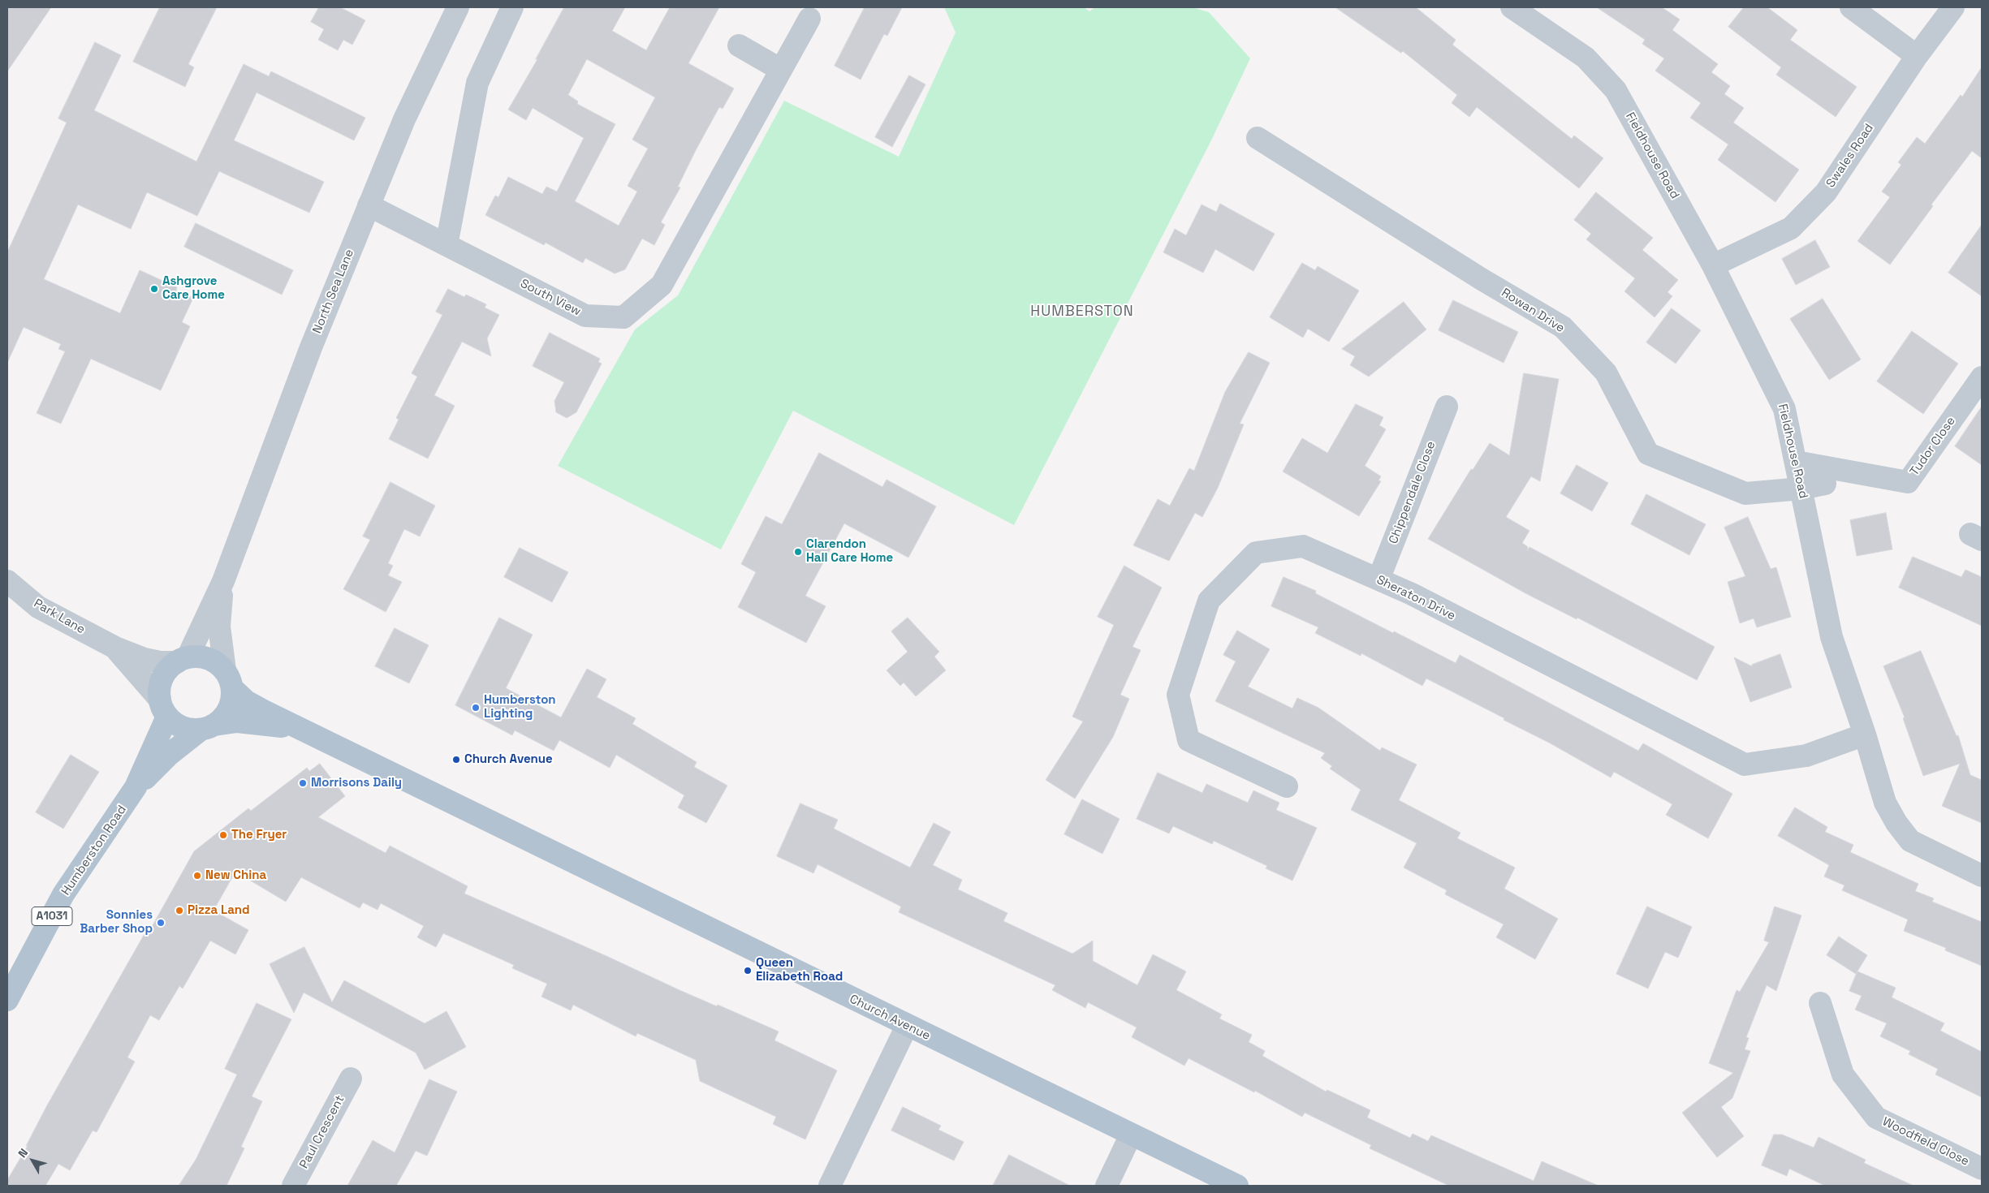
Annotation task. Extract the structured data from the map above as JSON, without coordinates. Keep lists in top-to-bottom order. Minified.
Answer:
{"streets":{"main road":["Humberston Road","A1031","Church Avenue"],"street":["Fieldhouse Road","Swales Road","North Sea Lane","South View","Rowan Drive","Tudor Close","Chippendale Close","Sheraton Drive","Park Lane","Paul Crescent","Woodfield Close"]},"crossings":[["Fieldhouse Road","Swales Road"],["Fieldhouse Road","Rowan Drive"],["Fieldhouse Road","Tudor Close"],["Fieldhouse Road","Sheraton Drive"],["North Sea Lane","South View"],["North Sea Lane","Park Lane"],["North Sea Lane","A1031"],["North Sea Lane","Church Avenue"],["Chippendale Close","Sheraton Drive"],["Park Lane","A1031"],["Park Lane","Church Avenue"],["Humberston Road","A1031"],["A1031","Church Avenue"]],"districts":["HUMBERSTON"],"places":["Ashgrove Care Home","Clarendon Hall Care Home","Humberston Lighting","Church Avenue","Morrisons Daily","The Fryer","New China","Pizza Land","Sonnies Barber Shop","Queen Elizabeth Road"],"north":"top left"}
